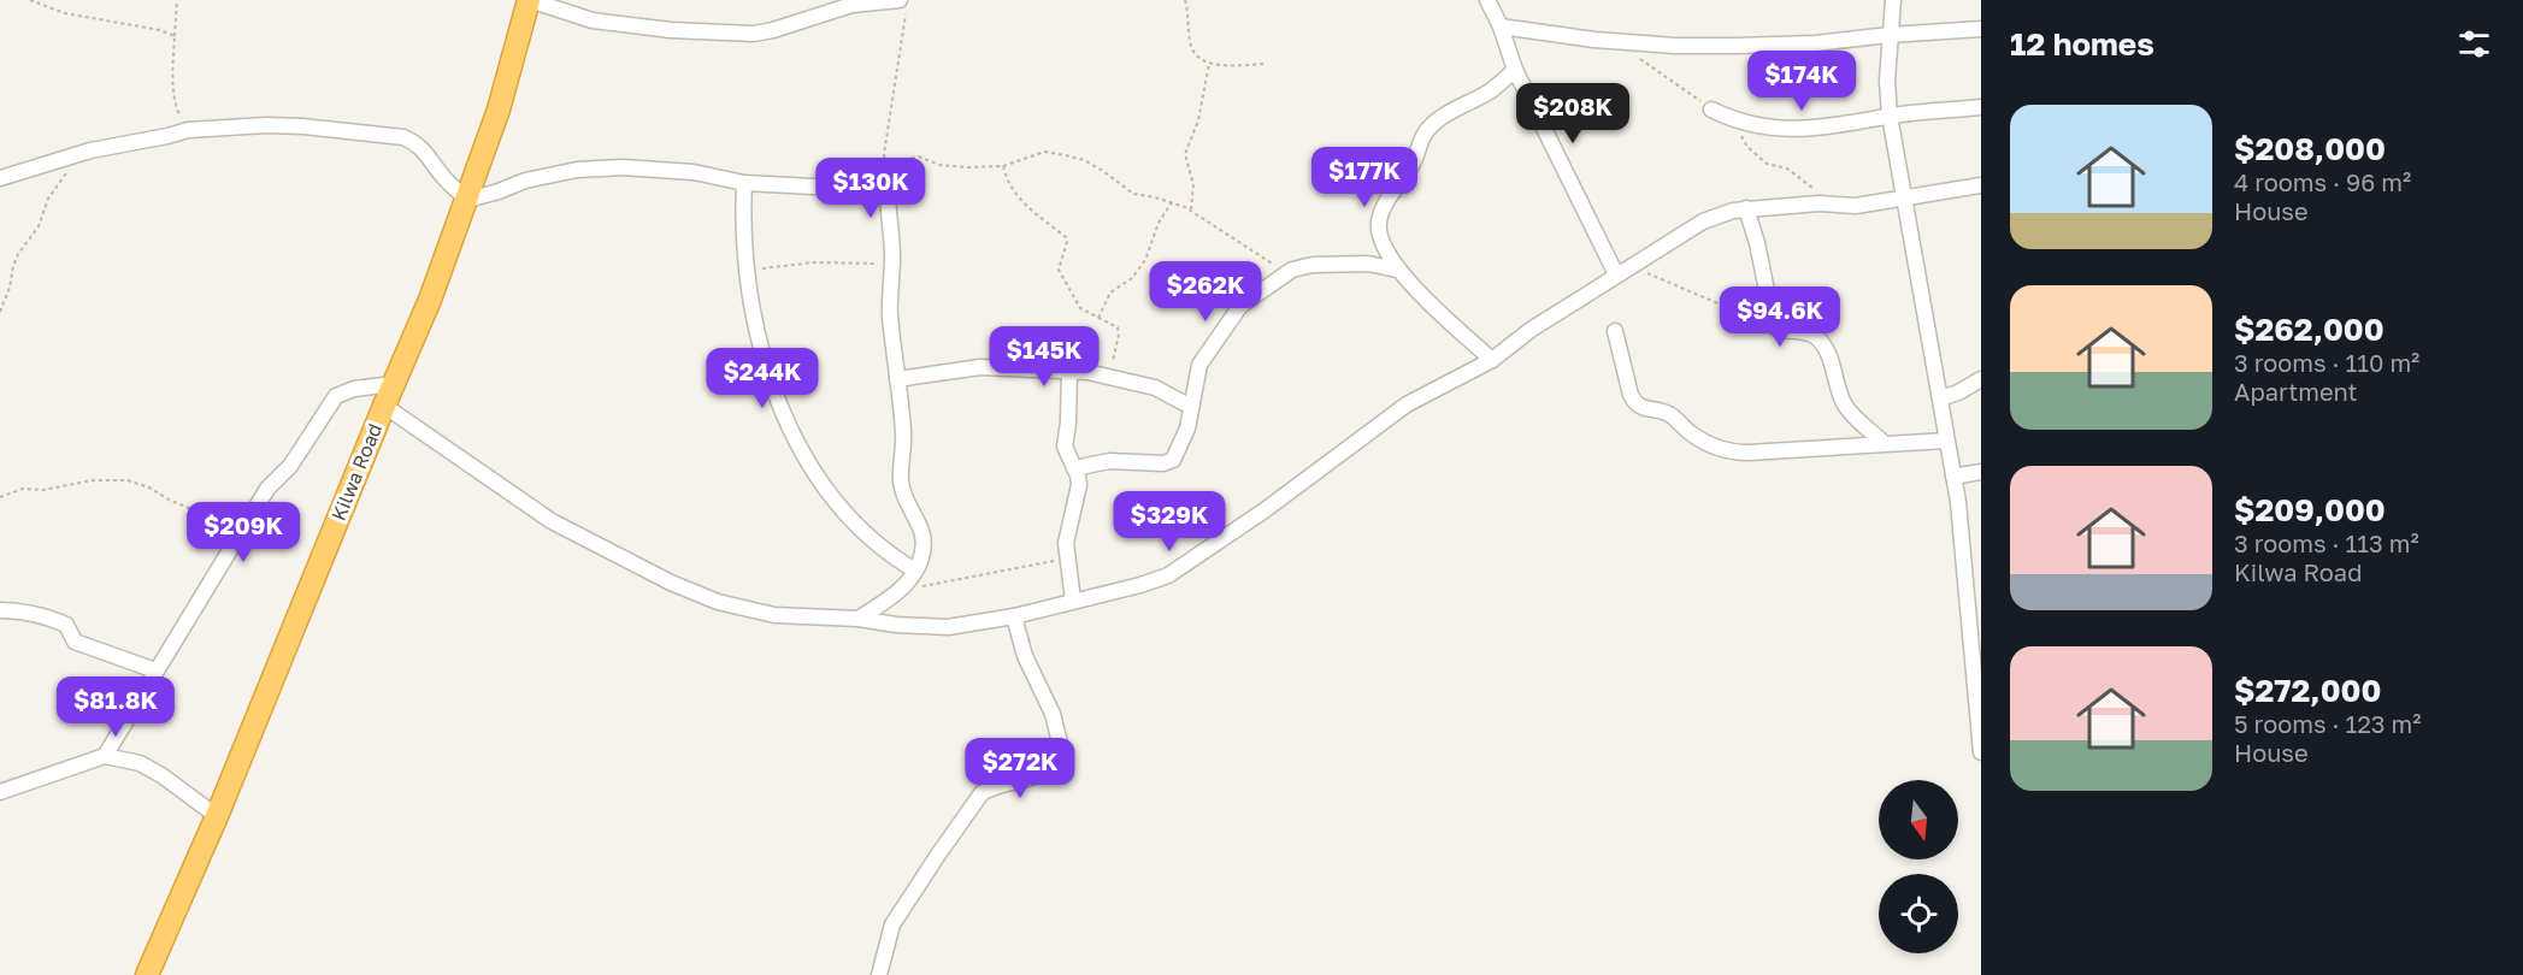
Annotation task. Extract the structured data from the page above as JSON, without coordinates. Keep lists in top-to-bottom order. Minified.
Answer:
{"streets":{"highway":["Kilwa Road"]},"north":"bottom","page":{"heading":"12 homes","price":["$174K","$208K","$177K","$130K","$262K","$94.6K","$145K","$244K","$329K","$209K","$81.8K","$272K"],"list":[{"name":"$208,000","note":"4 rooms · 96 m² · House"},{"name":"$262,000","note":"3 rooms · 110 m² · Apartment"},{"name":"$209,000","note":"3 rooms · 113 m² · Kilwa Road"},{"name":"$272,000","note":"5 rooms · 123 m² · House"}]}}
